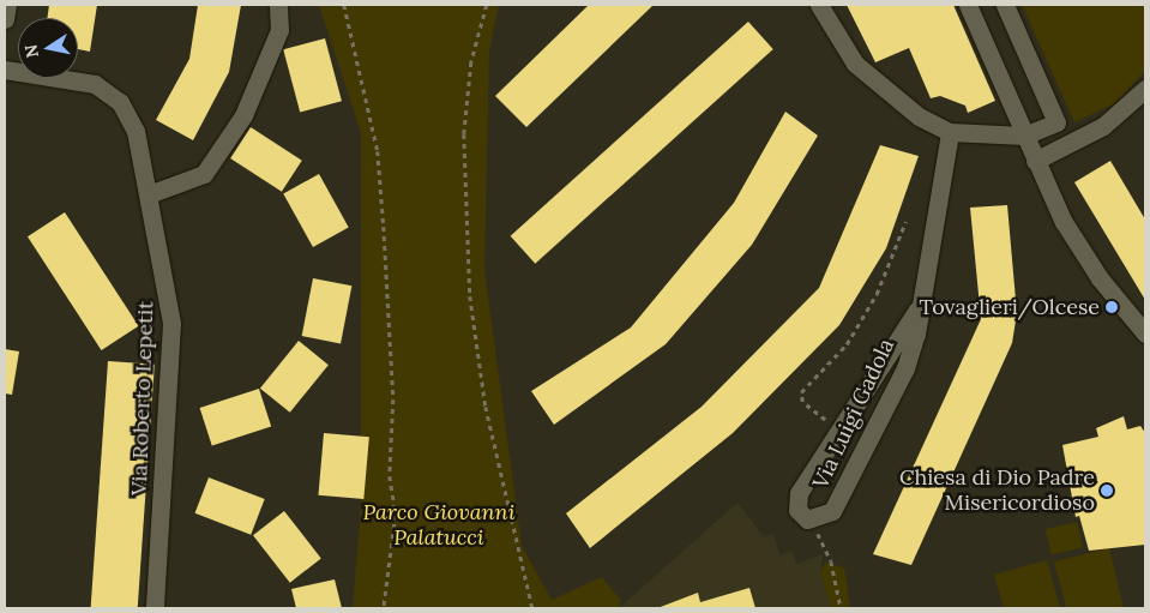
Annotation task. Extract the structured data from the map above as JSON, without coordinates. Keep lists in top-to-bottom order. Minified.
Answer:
{"streets":{"street":["Via Roberto Lepetit","Via Luigi Gadola"]},"parks":["Parco Giovanni Palatucci"],"places":["Tovaglieri/Olcese","Chiesa di Dio Padre Misericordioso"],"north":"left"}
